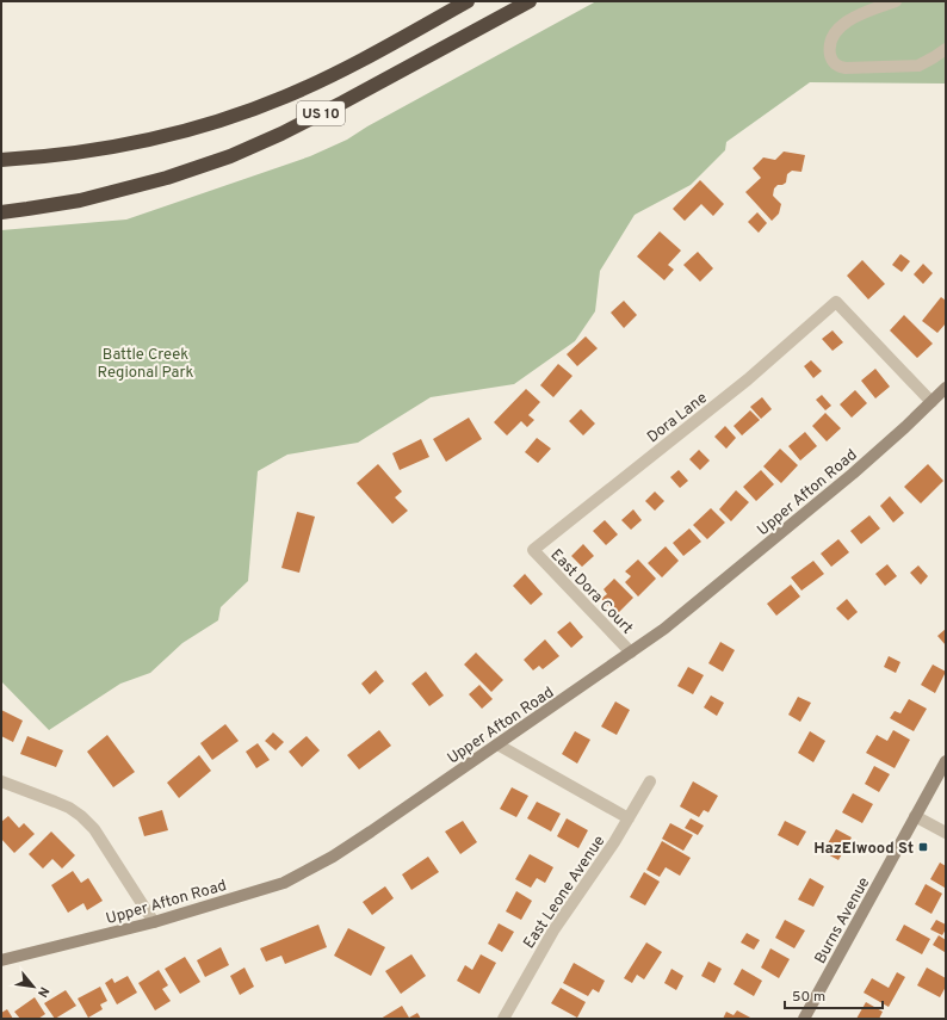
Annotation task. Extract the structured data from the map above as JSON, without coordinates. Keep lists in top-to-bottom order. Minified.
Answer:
{"streets":{"highway":["US 10"],"street":["Dora Lane","Upper Afton Road","East Dora Court","East Leone Avenue","Burns Avenue"]},"crossings":[["Dora Lane","Upper Afton Road"],["Dora Lane","East Dora Court"],["Upper Afton Road","East Dora Court"]],"parks":["Battle Creek Regional Park"],"places":{"transit":["HazElwood St"]},"scale_bar":"50 m","north":"bottom right"}
